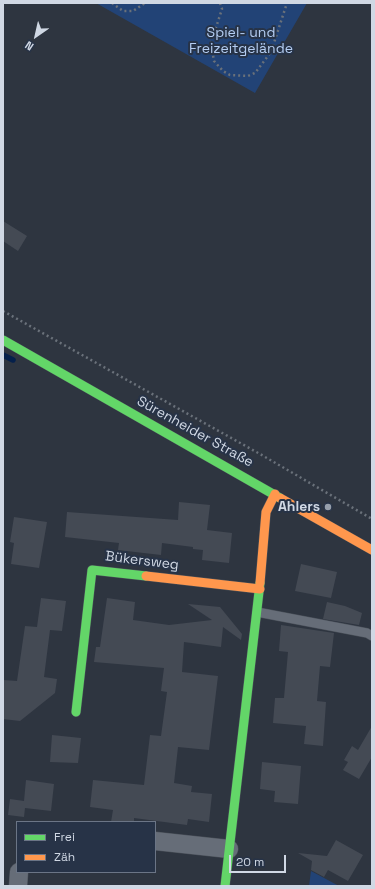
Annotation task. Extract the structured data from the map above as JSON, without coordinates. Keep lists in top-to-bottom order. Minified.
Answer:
{"streets":{"street":["Sürenheider Straße","Bükersweg"]},"parks":["Spiel- und Freizeitgelände"],"places":["Ahlers"],"legend":["Frei","Zäh"],"scale_bar":"20 m","north":"bottom left"}
